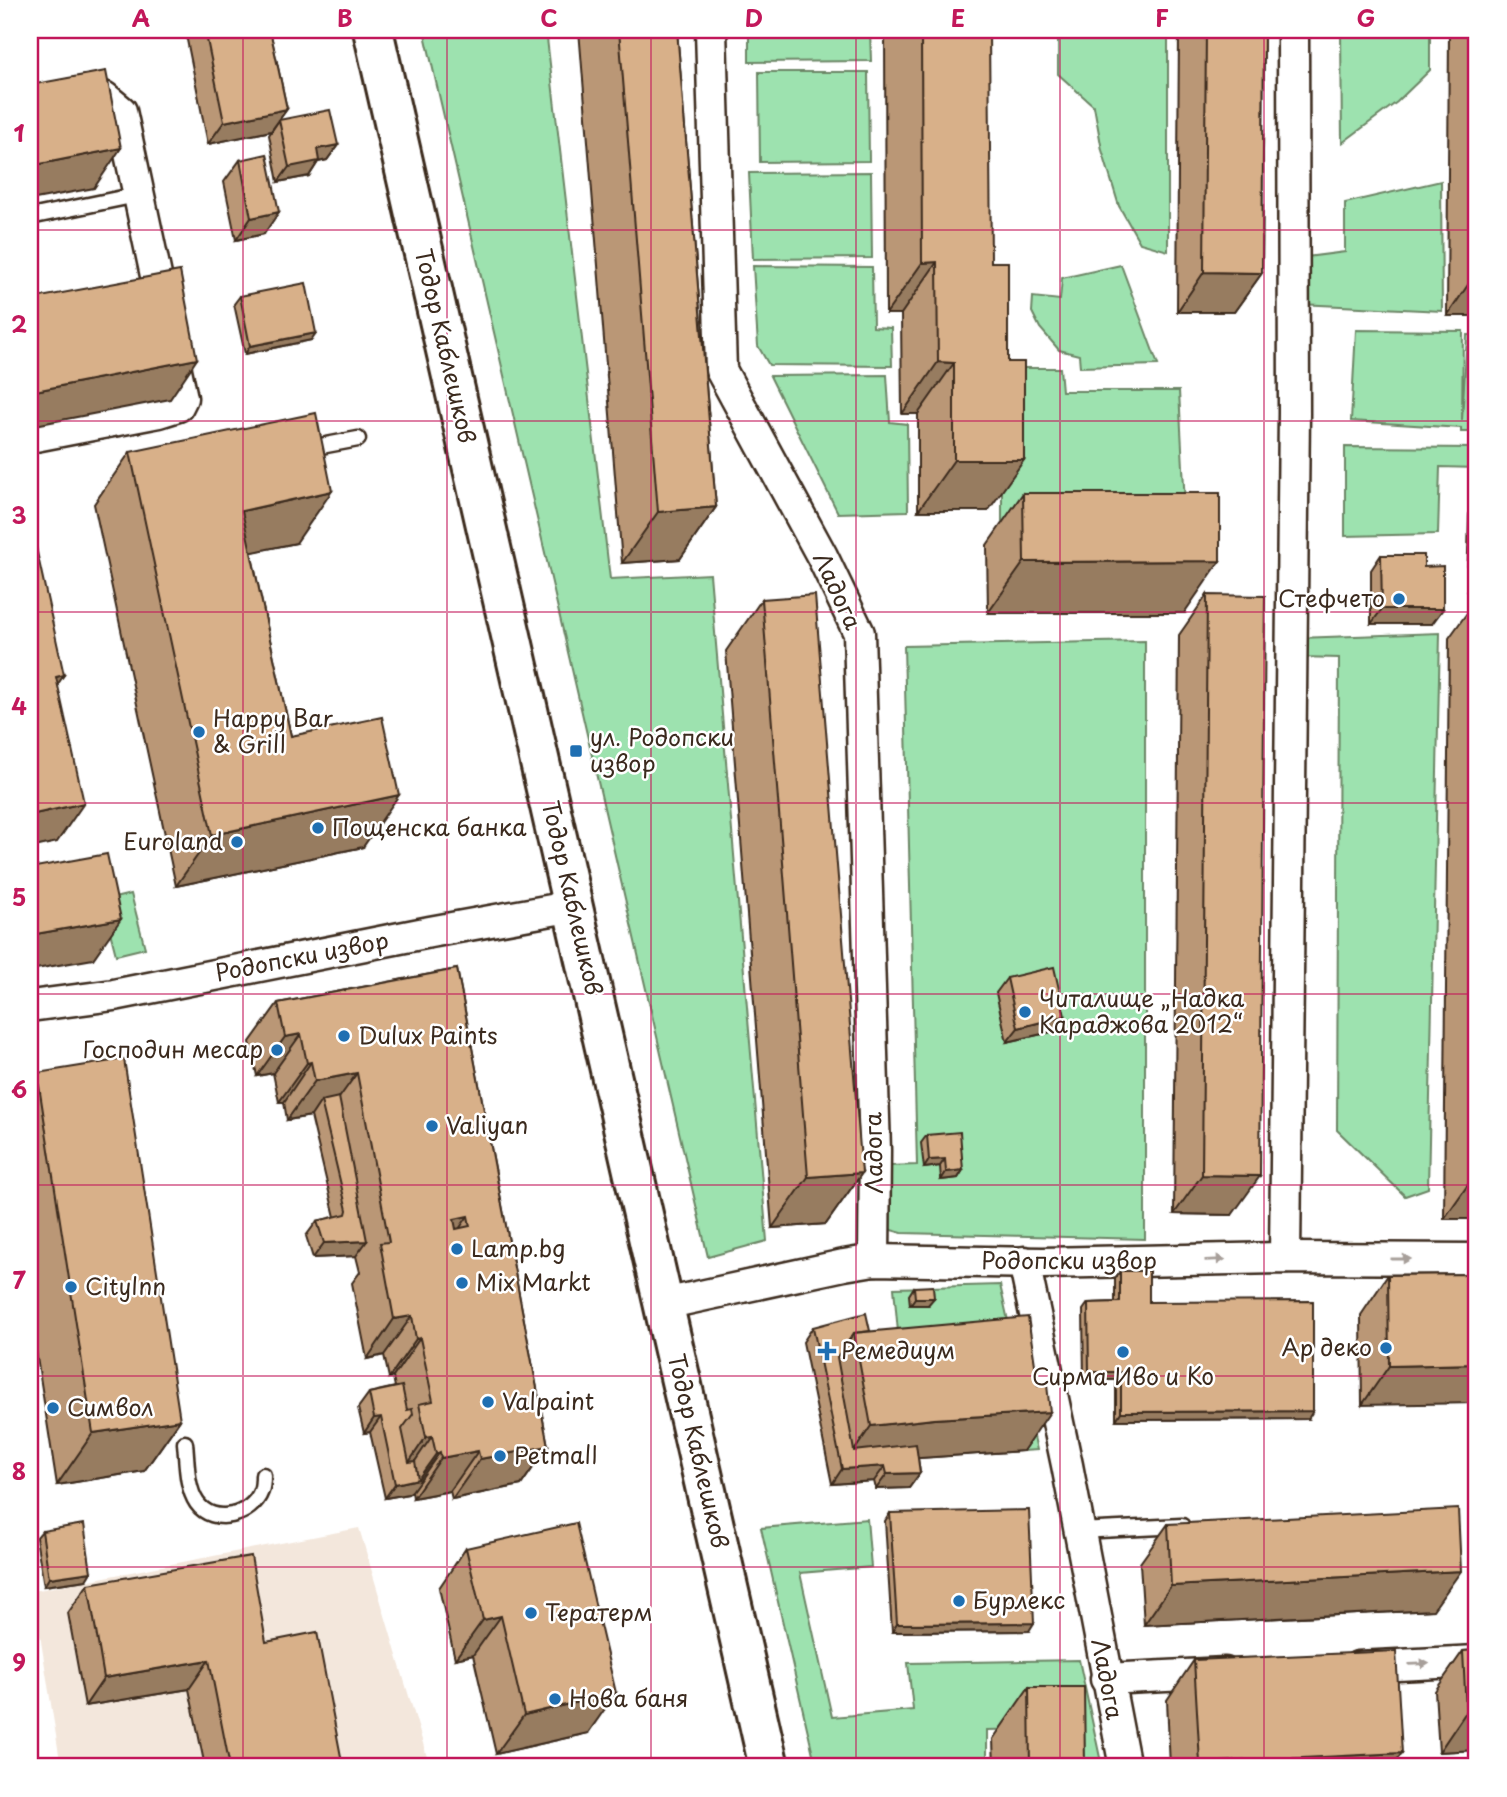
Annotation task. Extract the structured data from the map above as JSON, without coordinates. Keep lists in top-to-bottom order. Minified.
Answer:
{"streets":{"main road":["Тодор Каблешков"],"street":["Ладога","Родопски извор"]},"crossings":[["Тодор Каблешков","Родопски извор"],["Ладога","Родопски извор"]],"places":{"other":["Стефчето","Happy Bar & Grill","Пощенска банка","Euroland","Читалище „Надка Караджова 2012“","Dulux Paints","Господин месар","Valiyan","Lamp.bg","Mix Markt","CityInn","Ар деко","Сирма Иво и Ко","Valpaint","Символ","Petmall","Бурлекс","Тератерм","Нова баня"],"transit":["ул. Родопски извор"],"health":["Ремедиум"]},"grid":{"columns":["A","B","C","D","E","F","G"],"rows":["1","2","3","4","5","6","7","8","9"]}}
